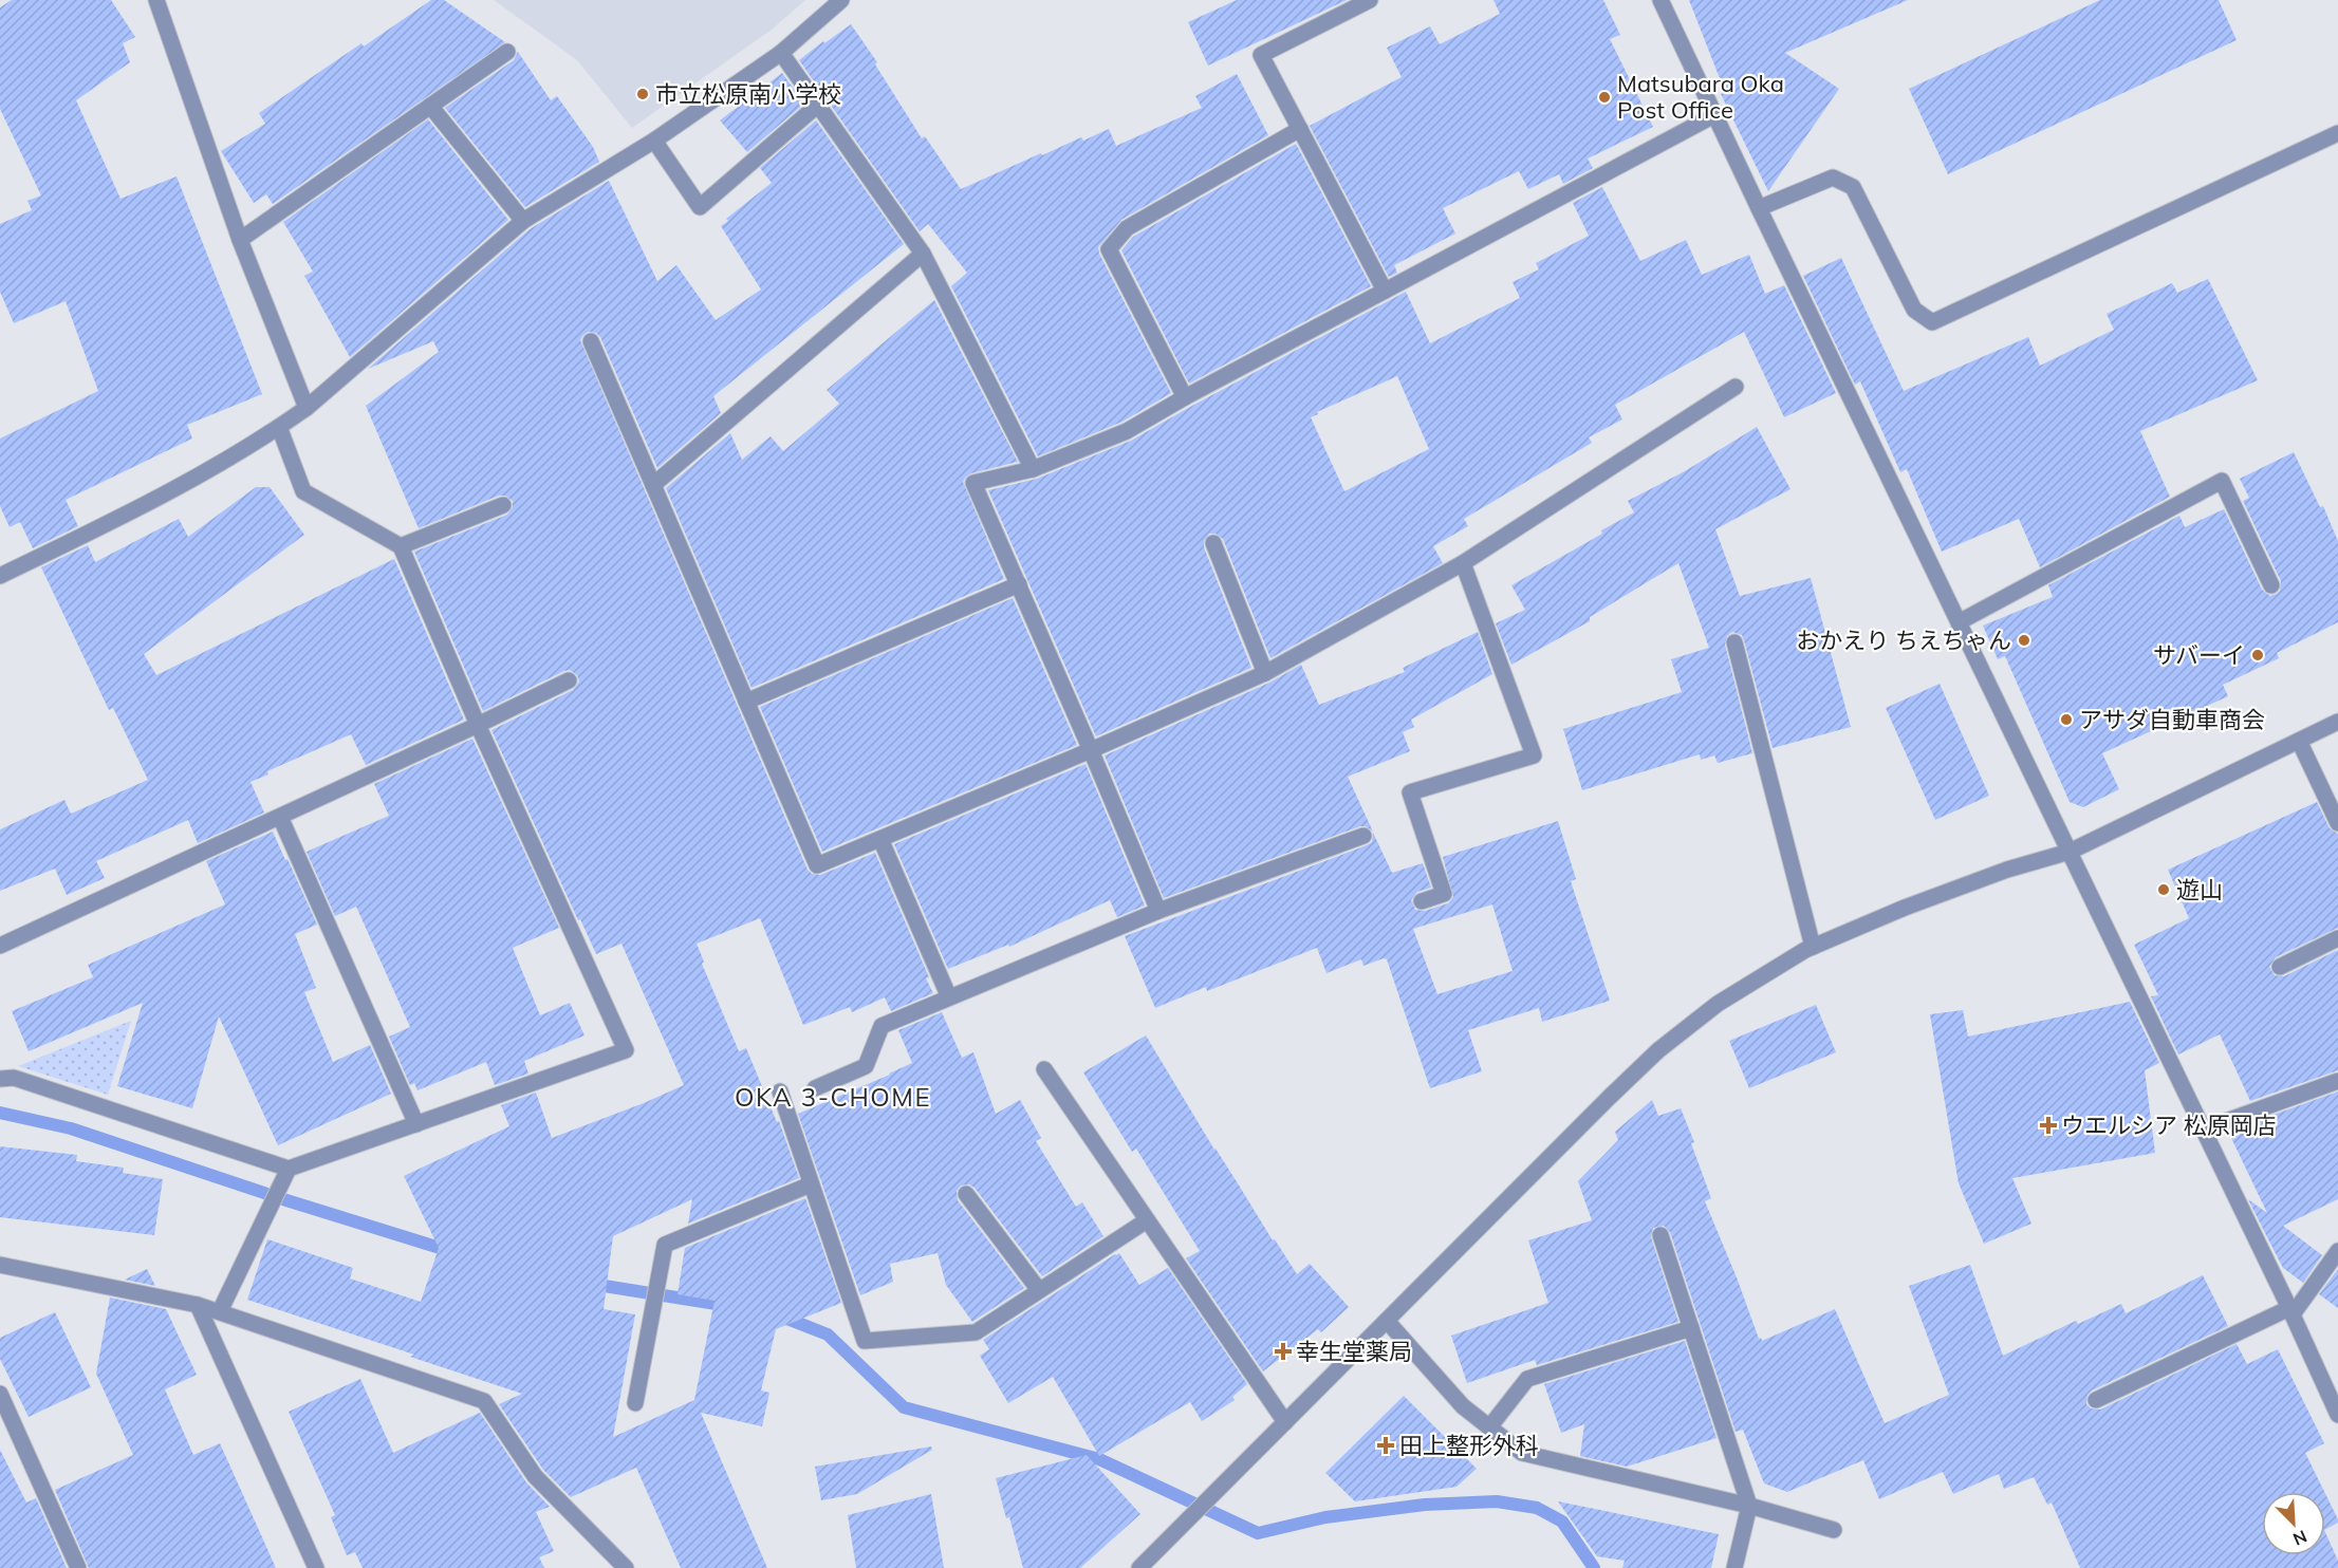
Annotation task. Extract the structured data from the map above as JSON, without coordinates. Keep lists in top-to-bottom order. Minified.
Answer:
{"districts":["OKA 3-CHOME"],"places":{"other":["市立松原南小学校","Matsubara Oka Post Office","おかえり ちえちゃん","サバーイ","アサダ自動車商会","遊山"],"health":["ウエルシア 松原岡店","幸生堂薬局","田上整形外科"]},"north":"bottom right"}
